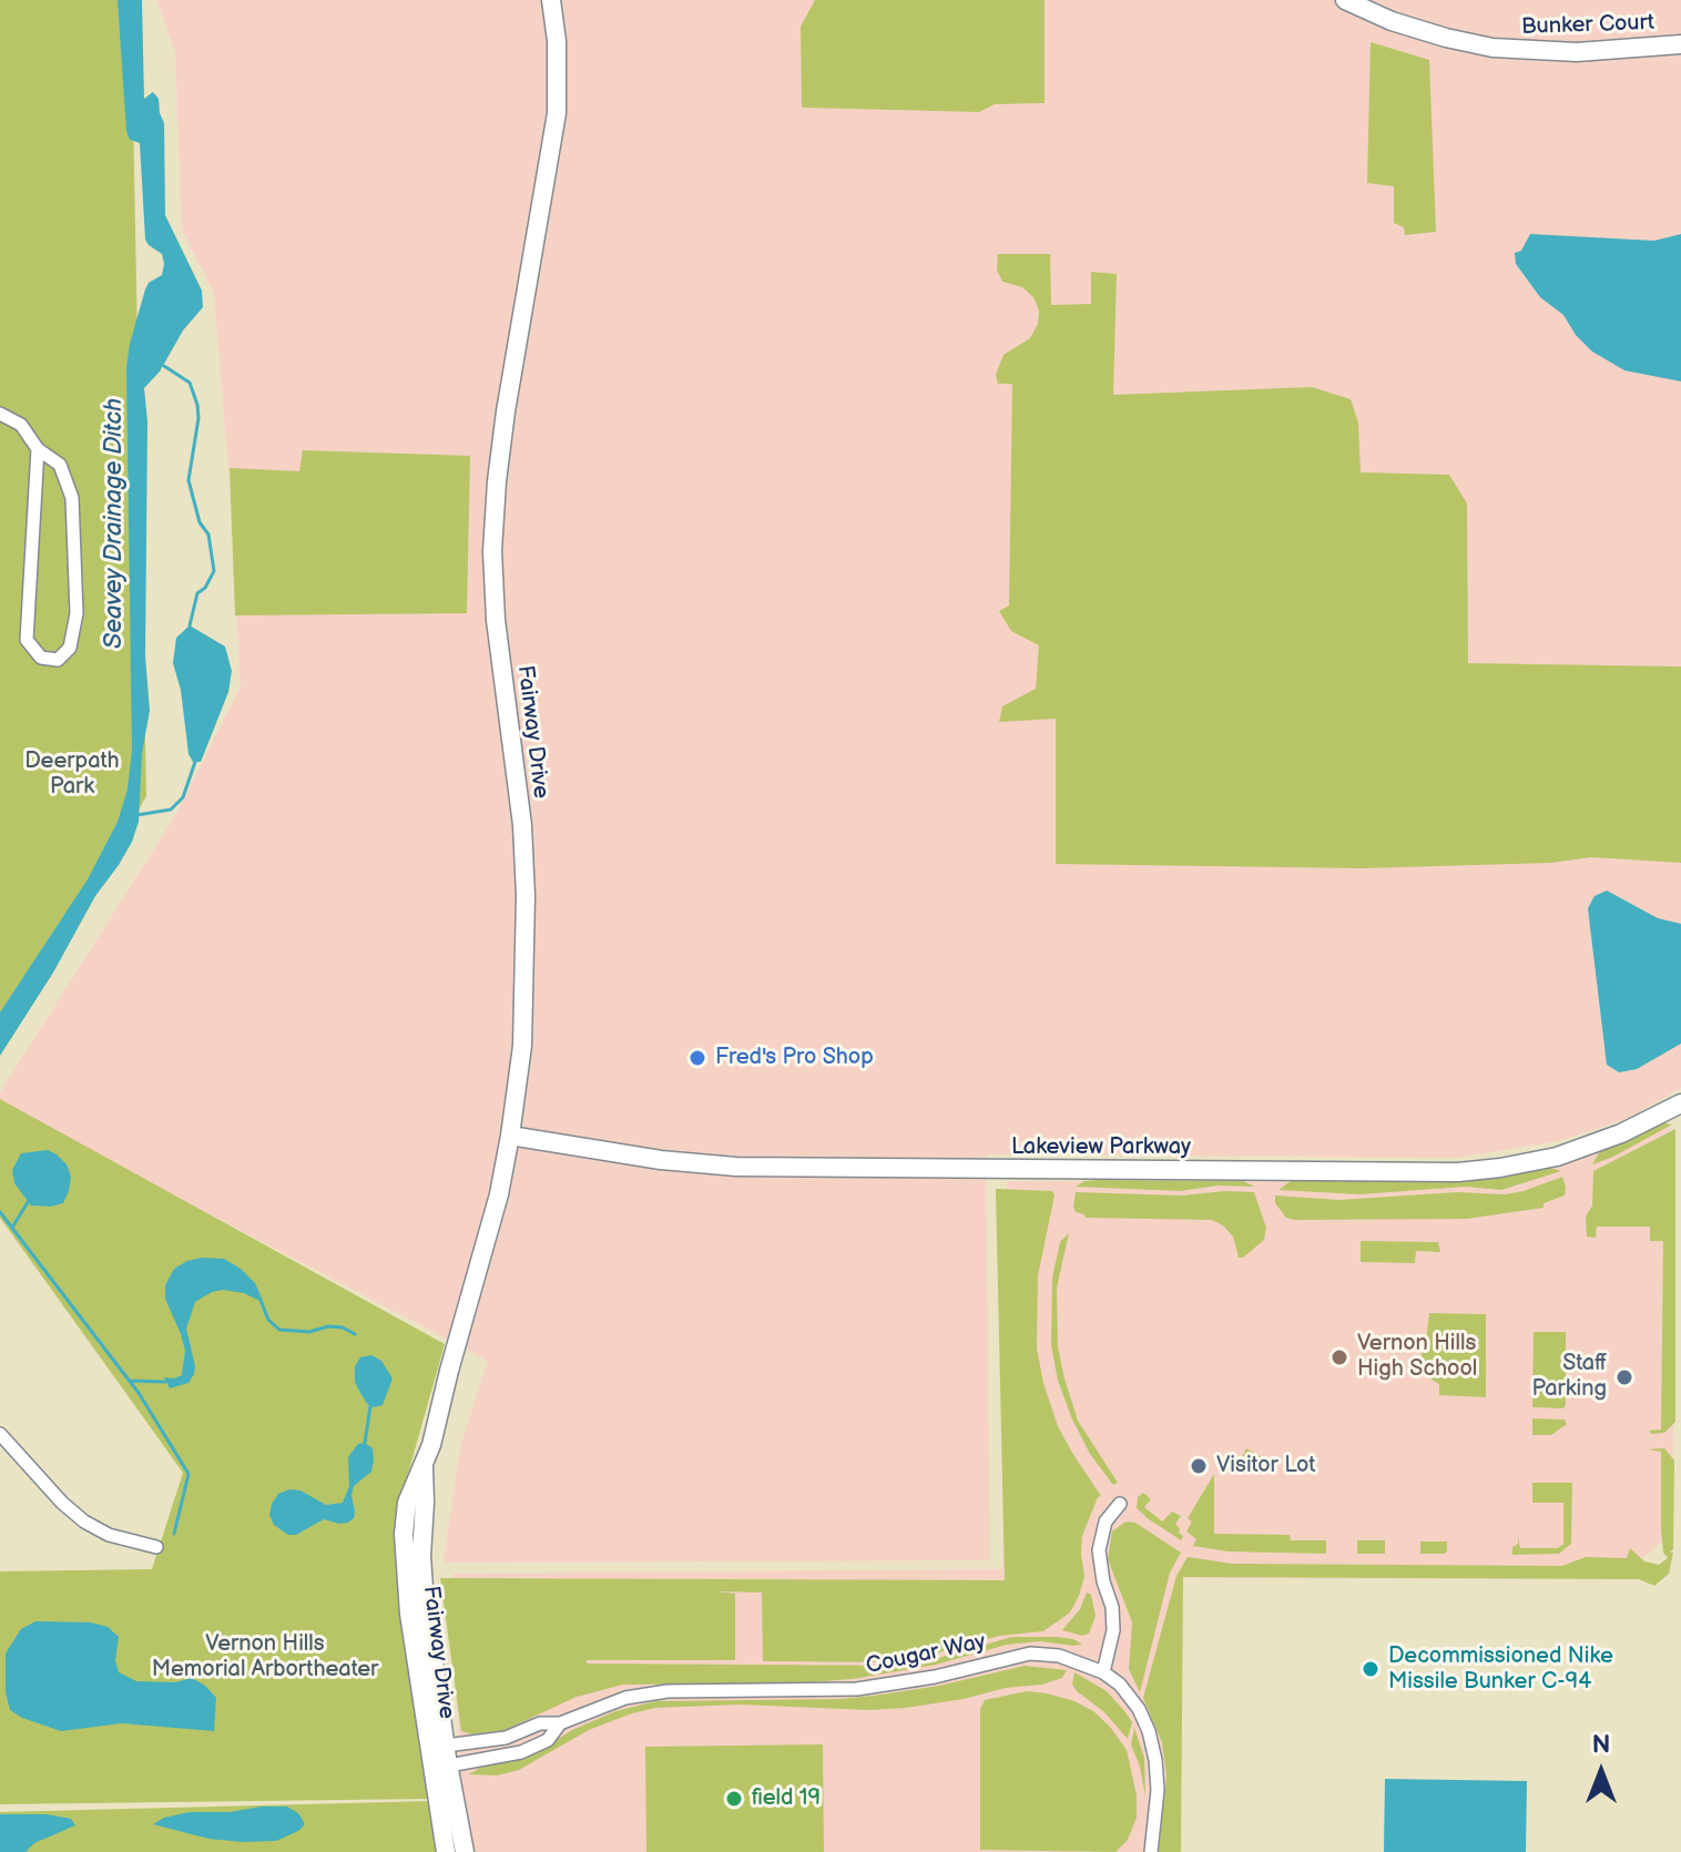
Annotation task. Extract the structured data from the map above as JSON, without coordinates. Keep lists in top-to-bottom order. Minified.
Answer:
{"streets":{"main road":["Bunker Court","Fairway Drive","Lakeview Parkway"],"street":["Cougar Way"]},"crossings":[["Fairway Drive","Lakeview Parkway"],["Fairway Drive","Cougar Way"]],"water":["Seavey Drainage Ditch"],"parks":["Deerpath Park","Vernon Hills Memorial Arbortheater"],"places":["Fred's Pro Shop","Vernon Hills High School","Staff Parking","Visitor Lot","Decommissioned Nike Missile Bunker C-94","field 19"],"north":"top"}
